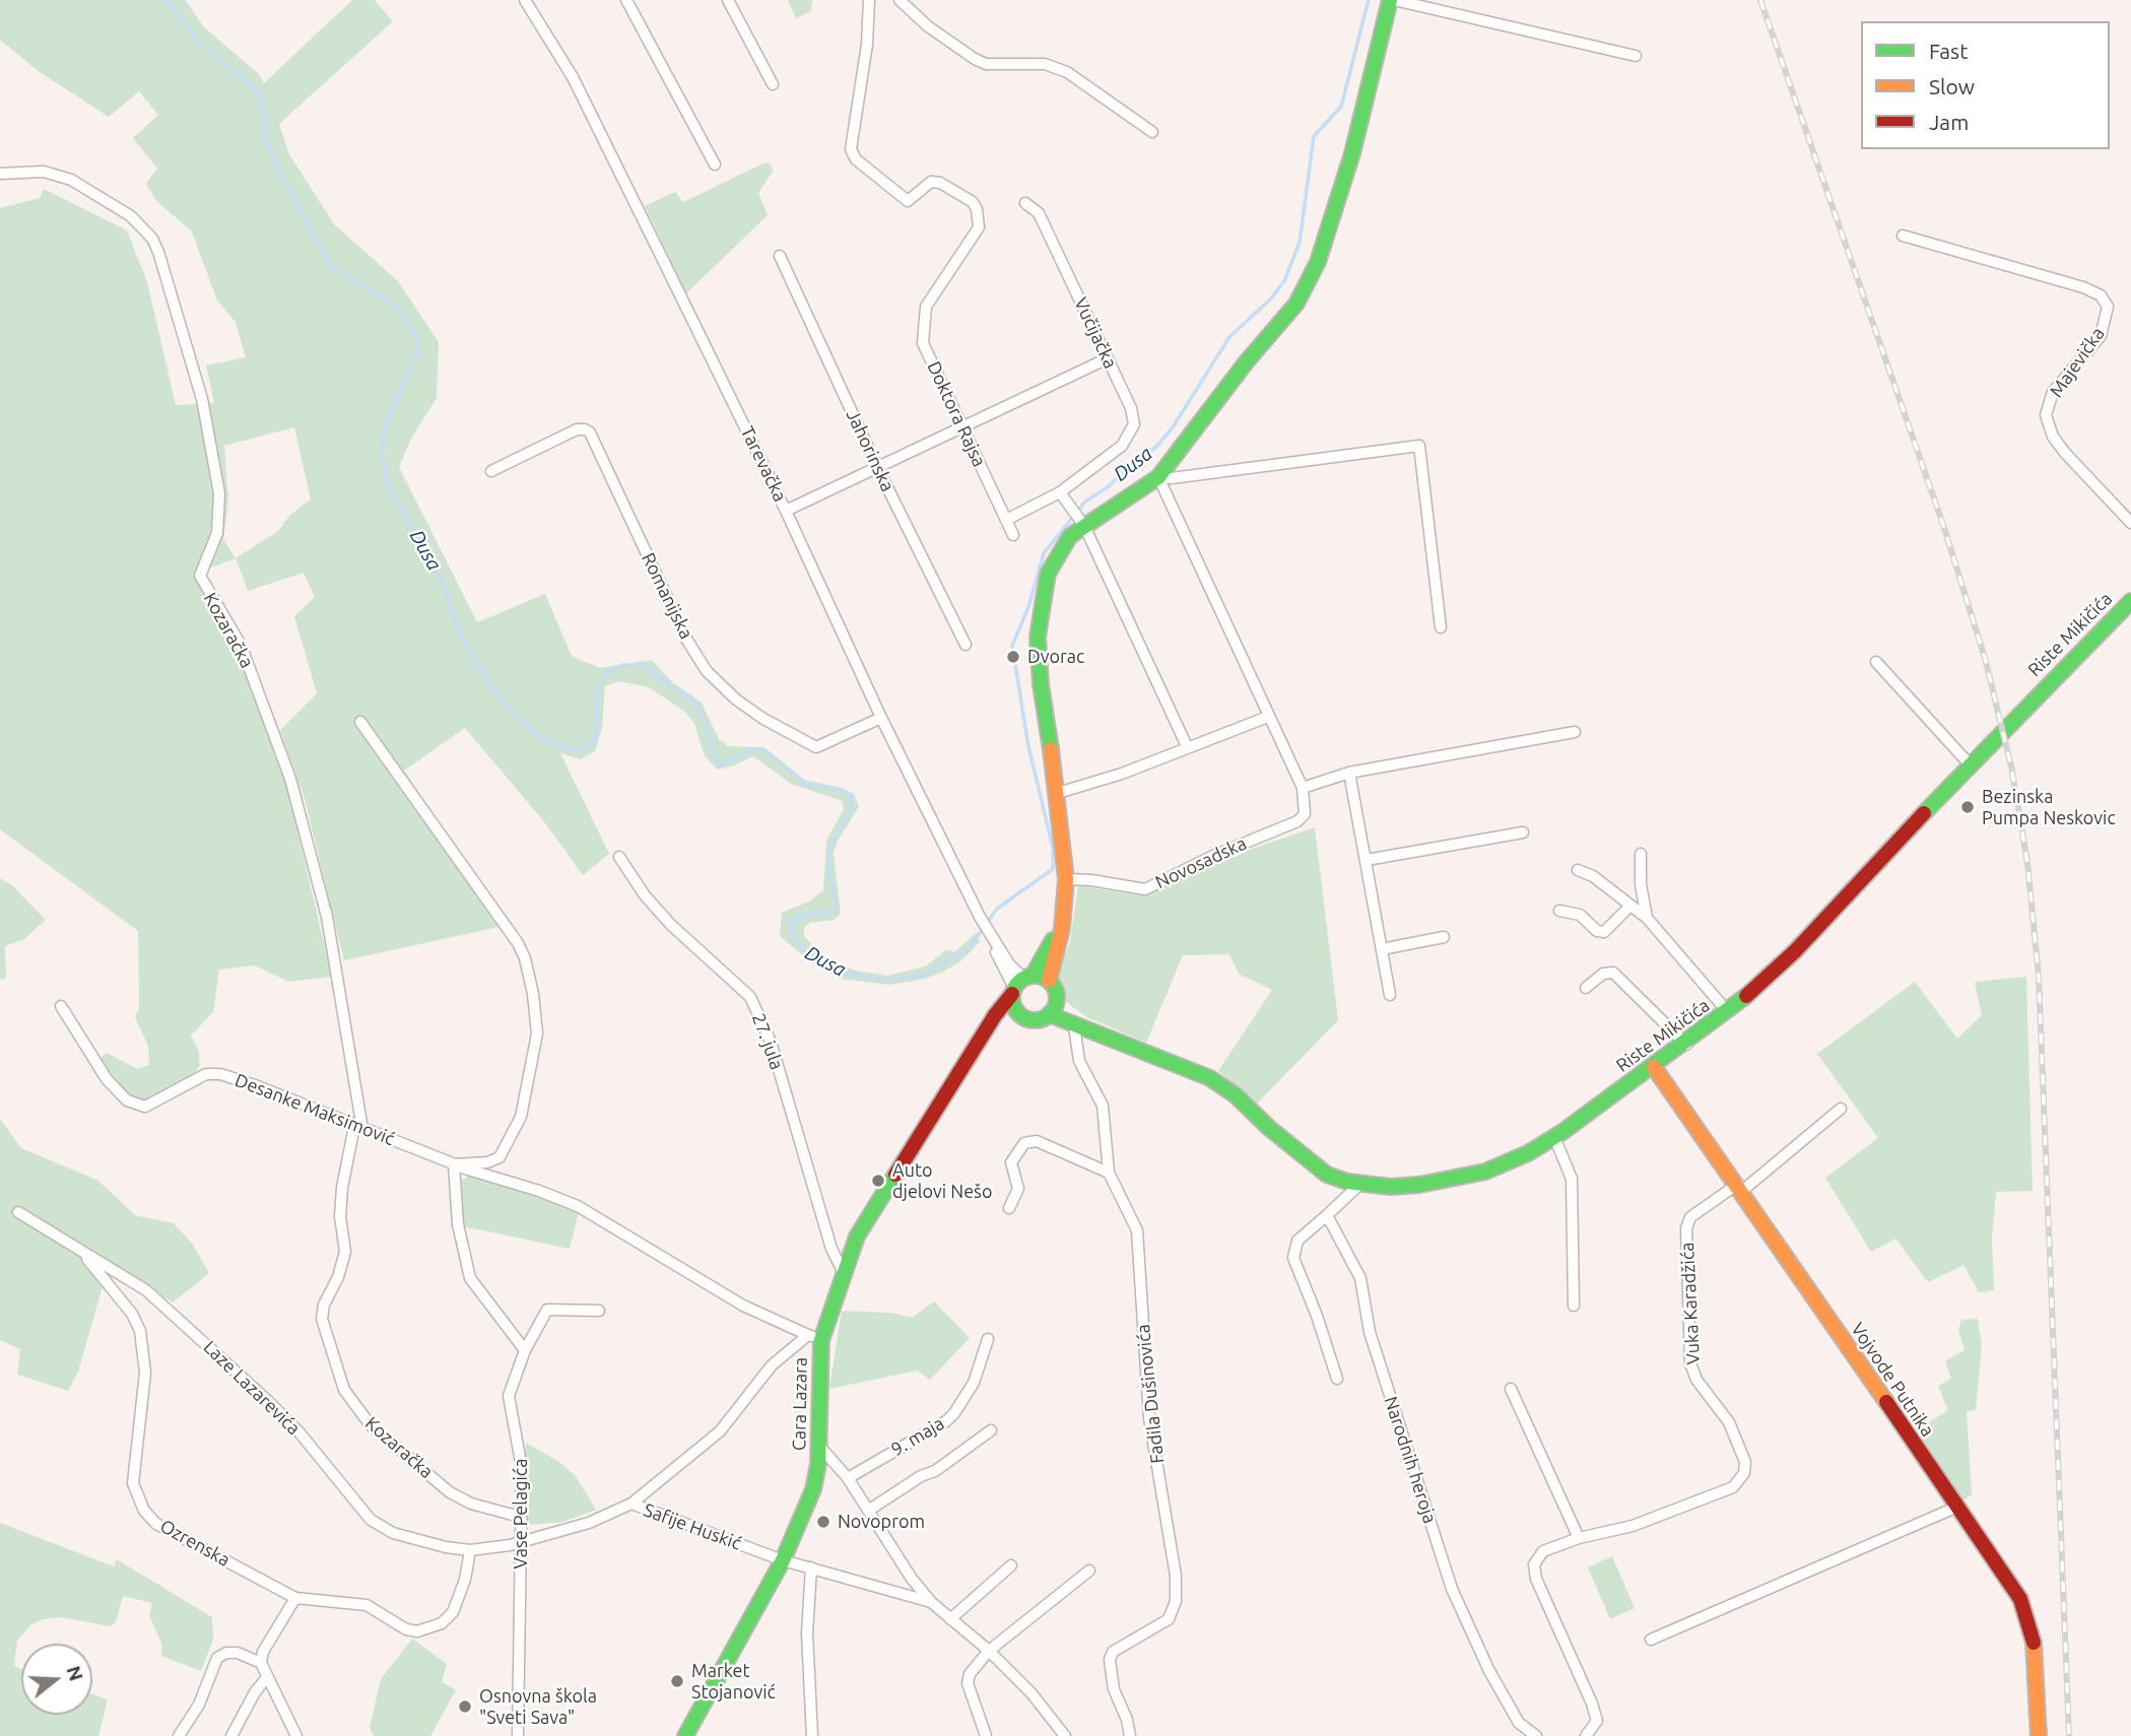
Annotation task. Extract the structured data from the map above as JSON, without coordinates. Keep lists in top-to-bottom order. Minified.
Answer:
{"streets":{"main road":["Riste Mikičića","Vojvode Putnika","Cara Lazara"],"street":["Vučijačka","Majevička","Doktora Rajsa","Jahorinska","Tarevačka","Romanijska","Kozaračka","Novosadska","27. jula","Desanke Maksimović","Vuka Karadžića","Laze Lazarevića","Fadila Dušinovića","9. maja","Narodnih heroja","Vase Pelagića","Safije Huskić","Ozrenska"]},"crossings":[["Tarevačka","Romanijska"],["Tarevačka","Riste Mikičića"],["Tarevačka","Cara Lazara"],["Kozaračka","Desanke Maksimović"],["Kozaračka","Vase Pelagića"],["Riste Mikičića","Vojvode Putnika"],["Riste Mikičića","Fadila Dušinovića"],["Riste Mikičića","Cara Lazara"],["27. jula","Cara Lazara"],["Desanke Maksimović","Cara Lazara"],["Vuka Karadžića","Vojvode Putnika"],["Laze Lazarevića","Vase Pelagića"],["Laze Lazarevića","Safije Huskić"],["Laze Lazarevića","Ozrenska"],["Cara Lazara","Safije Huskić"],["Vase Pelagića","Safije Huskić"]],"water":["Dusa"],"places":["Dvorac","Bezinska Pumpa Neskovic","Auto djelovi Nešo","Novoprom","Market Stojanović","Osnovna škola \"Sveti Sava\""],"legend":["Fast","Slow","Jam"],"north":"right"}
